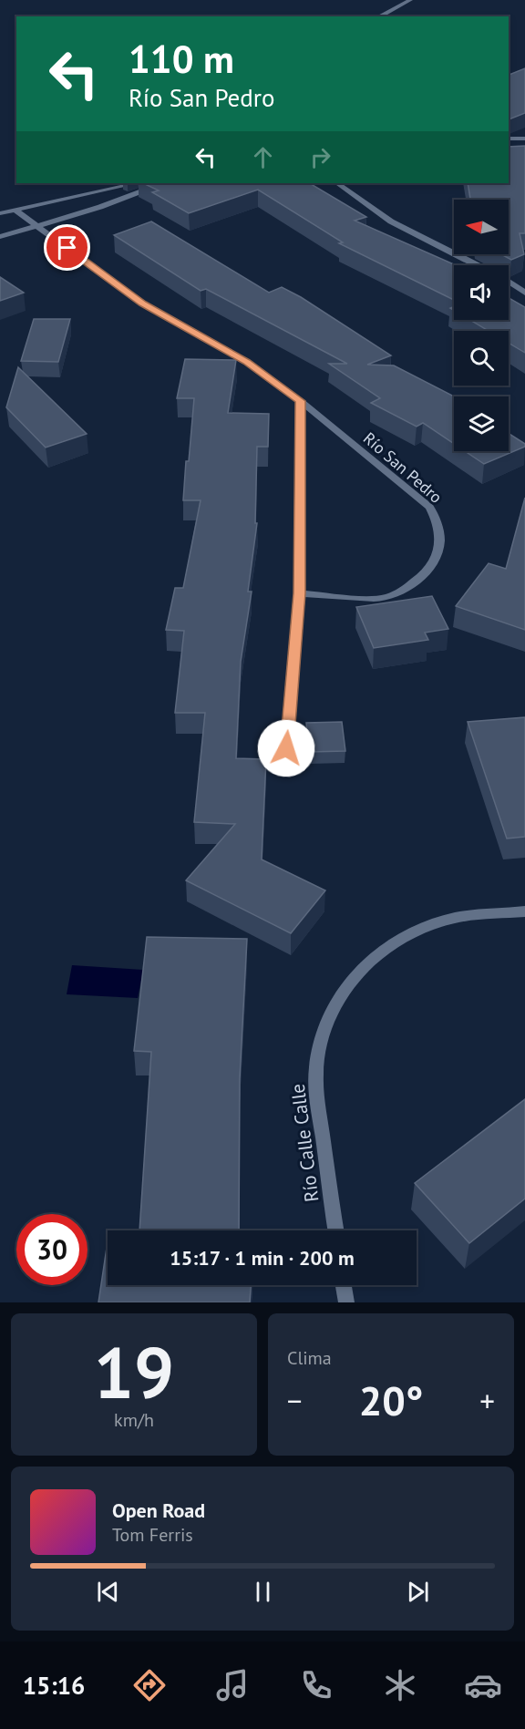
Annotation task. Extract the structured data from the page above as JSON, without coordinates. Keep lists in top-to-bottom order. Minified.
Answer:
{"streets":{"street":["Río San Pedro","Río Calle Calle"]},"north":"left","page":{"turn":["110 m","Río San Pedro"],"limit":"30","trip":"15:17 · 1 min · 200 m","tile":[["19","km/h"],"Clima"],"heat":["−","20°","+"],"song":["Open Road","Tom Ferris"],"tabs":"15:16"}}
